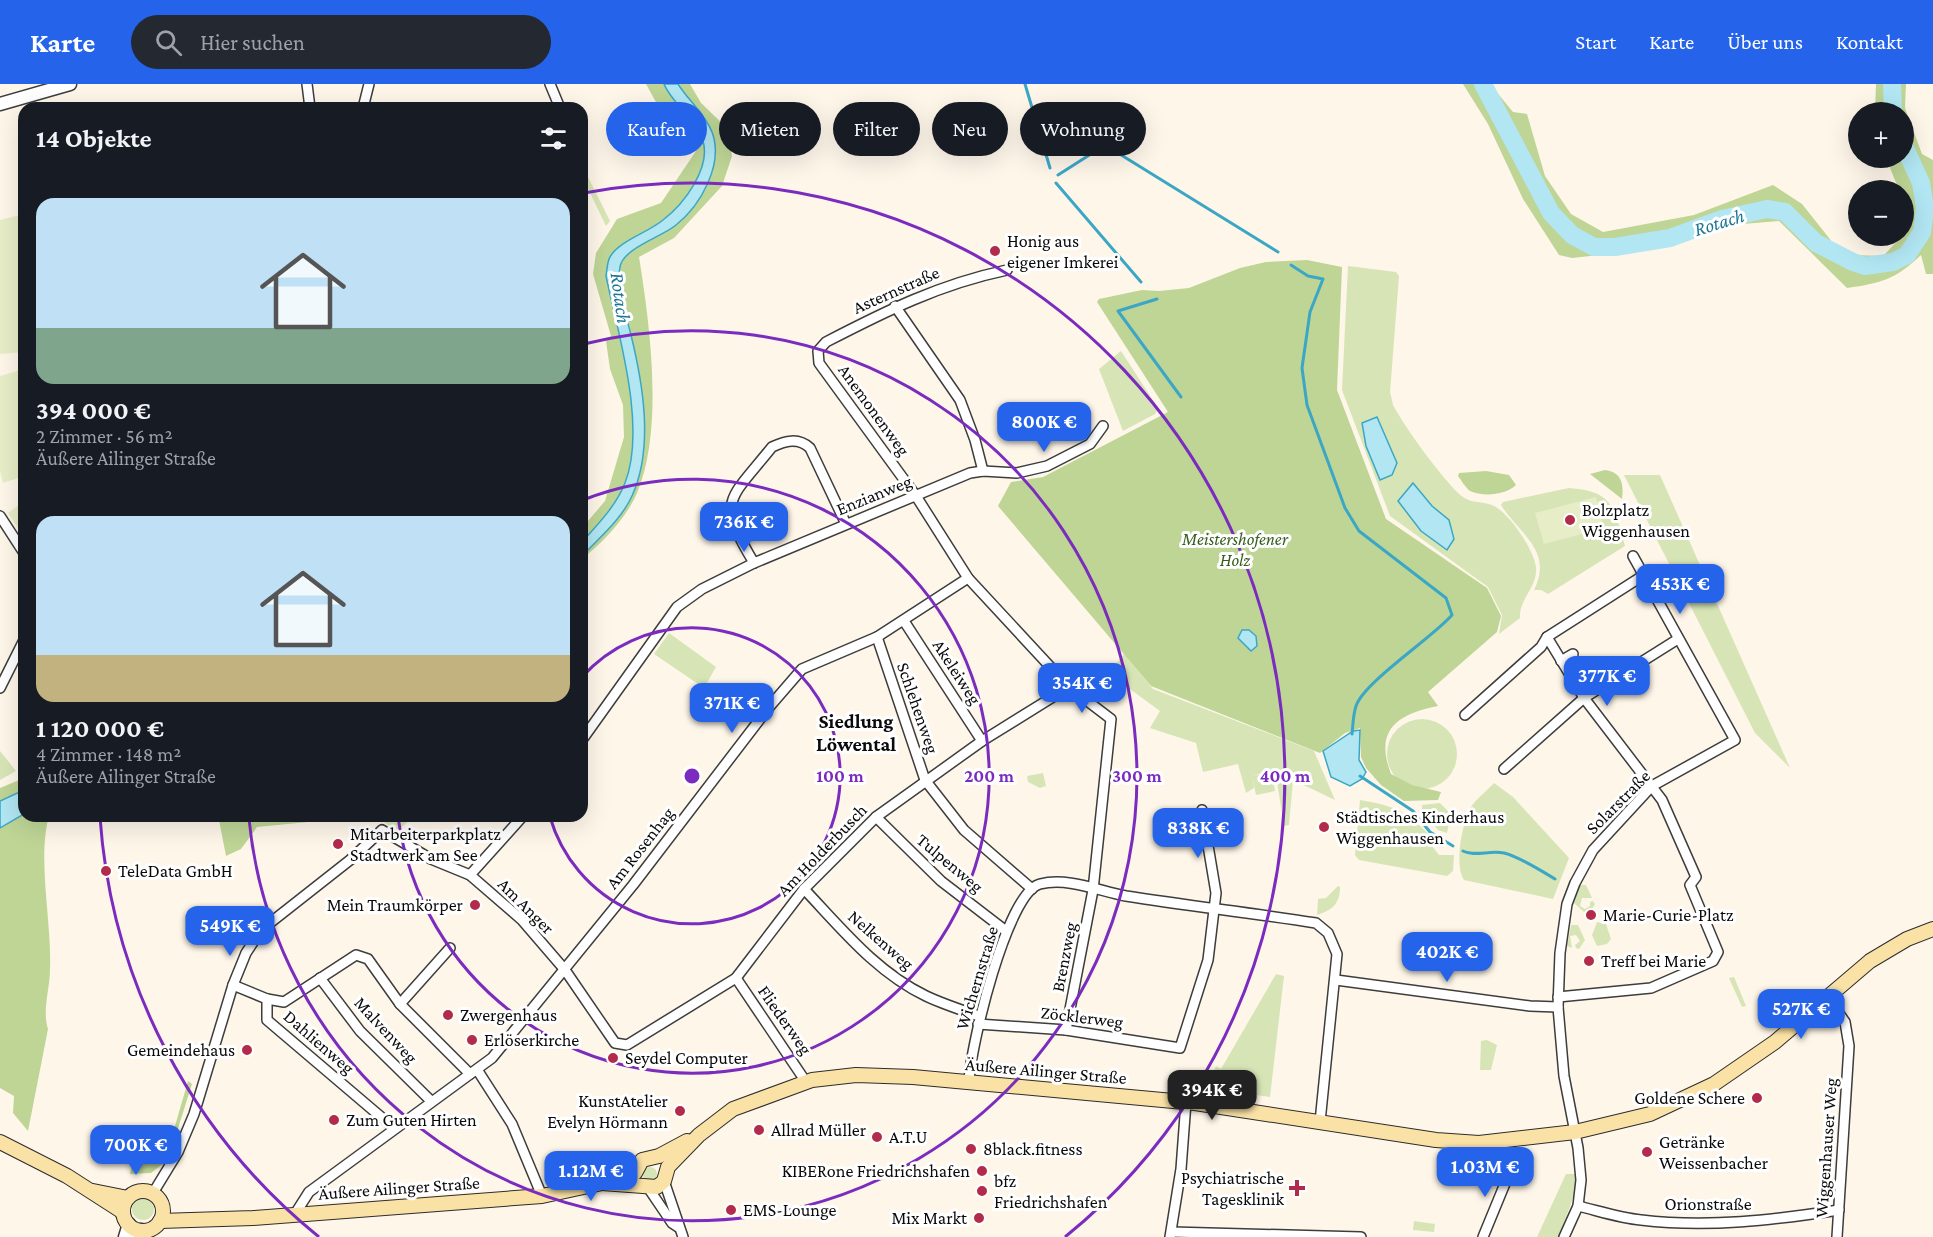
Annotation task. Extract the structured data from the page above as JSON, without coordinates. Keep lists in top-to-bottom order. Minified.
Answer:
{"streets":{"main road":["Äußere Ailinger Straße"],"street":["Asternstraße","Anemonenweg","Enzianweg","Akeleiweg","Schlehenweg","Solarstraße","Am Rosenhag","Am Holderbusch","Tulpenweg","Am Anger","Nelkenweg","Brenzweg","Wichernstraße","Zöcklerweg","Fliederweg","Malvenweg","Dahlienweg","Wiggenhauser Weg","Orionstraße"]},"crossings":[["Asternstraße","Anemonenweg"],["Anemonenweg","Enzianweg"],["Anemonenweg","Am Rosenhag"],["Anemonenweg","Am Holderbusch"],["Anemonenweg","Brenzweg"],["Akeleiweg","Am Rosenhag"],["Akeleiweg","Am Holderbusch"],["Schlehenweg","Am Rosenhag"],["Schlehenweg","Am Holderbusch"],["Schlehenweg","Wichernstraße"],["Solarstraße","Äußere Ailinger Straße"],["Solarstraße","Orionstraße"],["Am Rosenhag","Am Anger"],["Am Rosenhag","Malvenweg"],["Am Rosenhag","Dahlienweg"],["Am Rosenhag","Äußere Ailinger Straße"],["Am Holderbusch","Tulpenweg"],["Am Holderbusch","Am Anger"],["Am Holderbusch","Nelkenweg"],["Am Holderbusch","Fliederweg"],["Tulpenweg","Wichernstraße"],["Am Anger","Dahlienweg"],["Nelkenweg","Wichernstraße"],["Nelkenweg","Zöcklerweg"],["Brenzweg","Zöcklerweg"],["Wichernstraße","Zöcklerweg"],["Wichernstraße","Äußere Ailinger Straße"],["Fliederweg","Äußere Ailinger Straße"],["Äußere Ailinger Straße","Wiggenhauser Weg"],["Wiggenhauser Weg","Orionstraße"]],"districts":["Siedlung Löwental"],"water":["Rotach"],"parks":["Meistershofener Holz"],"places":{"other":["Honig aus eigener Imkerei","Bolzplatz Wiggenhausen","Städtisches Kinderhaus Wiggenhausen","Mitarbeiterparkplatz Stadtwerk am See","TeleData GmbH","Mein Traumkörper","Marie-Curie-Platz","Treff bei Marie","Zwergenhaus","Erlöserkirche","Gemeindehaus","Seydel Computer","Goldene Schere","KunstAtelier Evelyn Hörmann","Zum Guten Hirten","Allrad Müller","A.T.U","8black.fitness","Getränke Weissenbacher","KIBERone Friedrichshafen","bfz Friedrichshafen","EMS-Lounge","Mix Markt"],"health":["Psychiatrische Tagesklinik"]},"page":{"header":"Karte","search":"Hier suchen","nav":["Start","Karte","Über uns","Kontakt"],"map_buttons":["+","−"],"chip":["Kaufen","Mieten","Filter","Neu","Wohnung"],"heading":"14 Objekte","list":[{"name":"394 000 €","note":"2 Zimmer · 56 m² · Äußere Ailinger Straße"},{"name":"1 120 000 €","note":"4 Zimmer · 148 m² · Äußere Ailinger Straße"}],"price":["800K €","736K €","453K €","377K €","354K €","371K €","838K €","549K €","402K €","527K €","394K €","700K €","1.03M €","1.12M €"]},"rings":["100 m","200 m","300 m","400 m"]}
